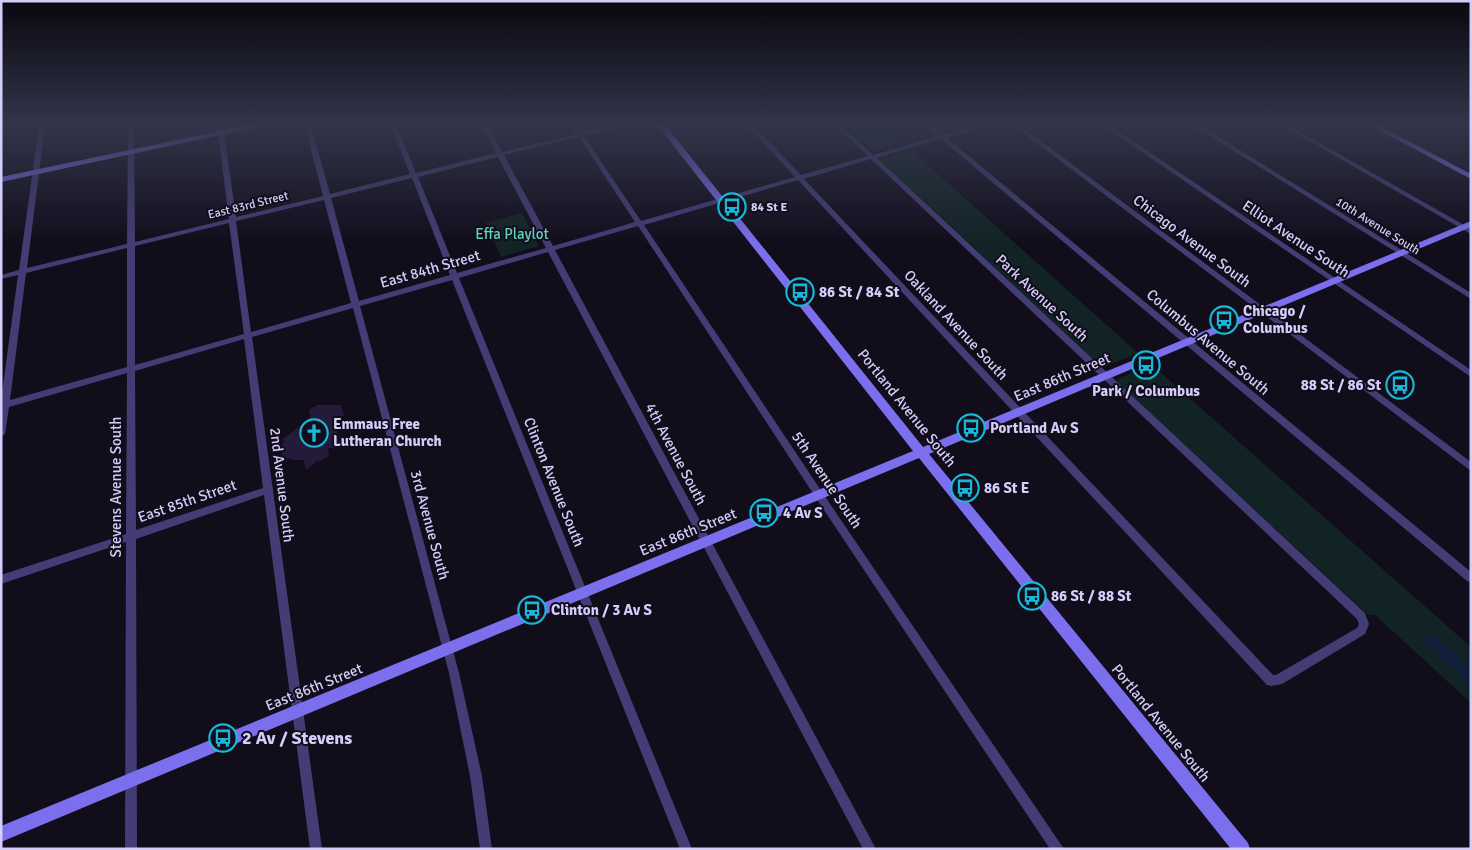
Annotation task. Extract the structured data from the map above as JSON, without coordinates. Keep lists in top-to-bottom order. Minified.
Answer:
{"streets":{"street":["East 83rd Street","10th Avenue South","Elliot Avenue South","Chicago Avenue South","East 84th Street","Park Avenue South","Oakland Avenue South","Columbus Avenue South","East 86th Street","Portland Avenue South","4th Avenue South","5th Avenue South","Clinton Avenue South","2nd Avenue South","Stevens Avenue South","East 85th Street","3rd Avenue South"]},"crossings":[["East 83rd Street","Clinton Avenue South"],["East 83rd Street","2nd Avenue South"],["East 83rd Street","Stevens Avenue South"],["East 83rd Street","3rd Avenue South"],["10th Avenue South","East 86th Street"],["Elliot Avenue South","East 86th Street"],["Chicago Avenue South","East 86th Street"],["East 84th Street","Oakland Avenue South"],["East 84th Street","Portland Avenue South"],["East 84th Street","4th Avenue South"],["East 84th Street","5th Avenue South"],["East 84th Street","Clinton Avenue South"],["East 84th Street","2nd Avenue South"],["East 84th Street","Stevens Avenue South"],["East 84th Street","3rd Avenue South"],["Park Avenue South","Oakland Avenue South"],["Park Avenue South","East 86th Street"],["Oakland Avenue South","East 86th Street"],["Columbus Avenue South","East 86th Street"],["East 86th Street","Portland Avenue South"],["East 86th Street","4th Avenue South"],["East 86th Street","5th Avenue South"],["East 86th Street","Clinton Avenue South"],["East 86th Street","2nd Avenue South"],["East 86th Street","Stevens Avenue South"],["East 86th Street","3rd Avenue South"],["2nd Avenue South","East 85th Street"],["Stevens Avenue South","East 85th Street"]],"parks":["Effa Playlot"],"places":{"bus stop":["84 St E","86 St / 84 St","Chicago / Columbus","Park / Columbus","88 St / 86 St","Portland Av S","86 St E","4 Av S","86 St / 88 St","Clinton / 3 Av S","2 Av / Stevens"],"church":["Emmaus Free Lutheran Church"]}}
